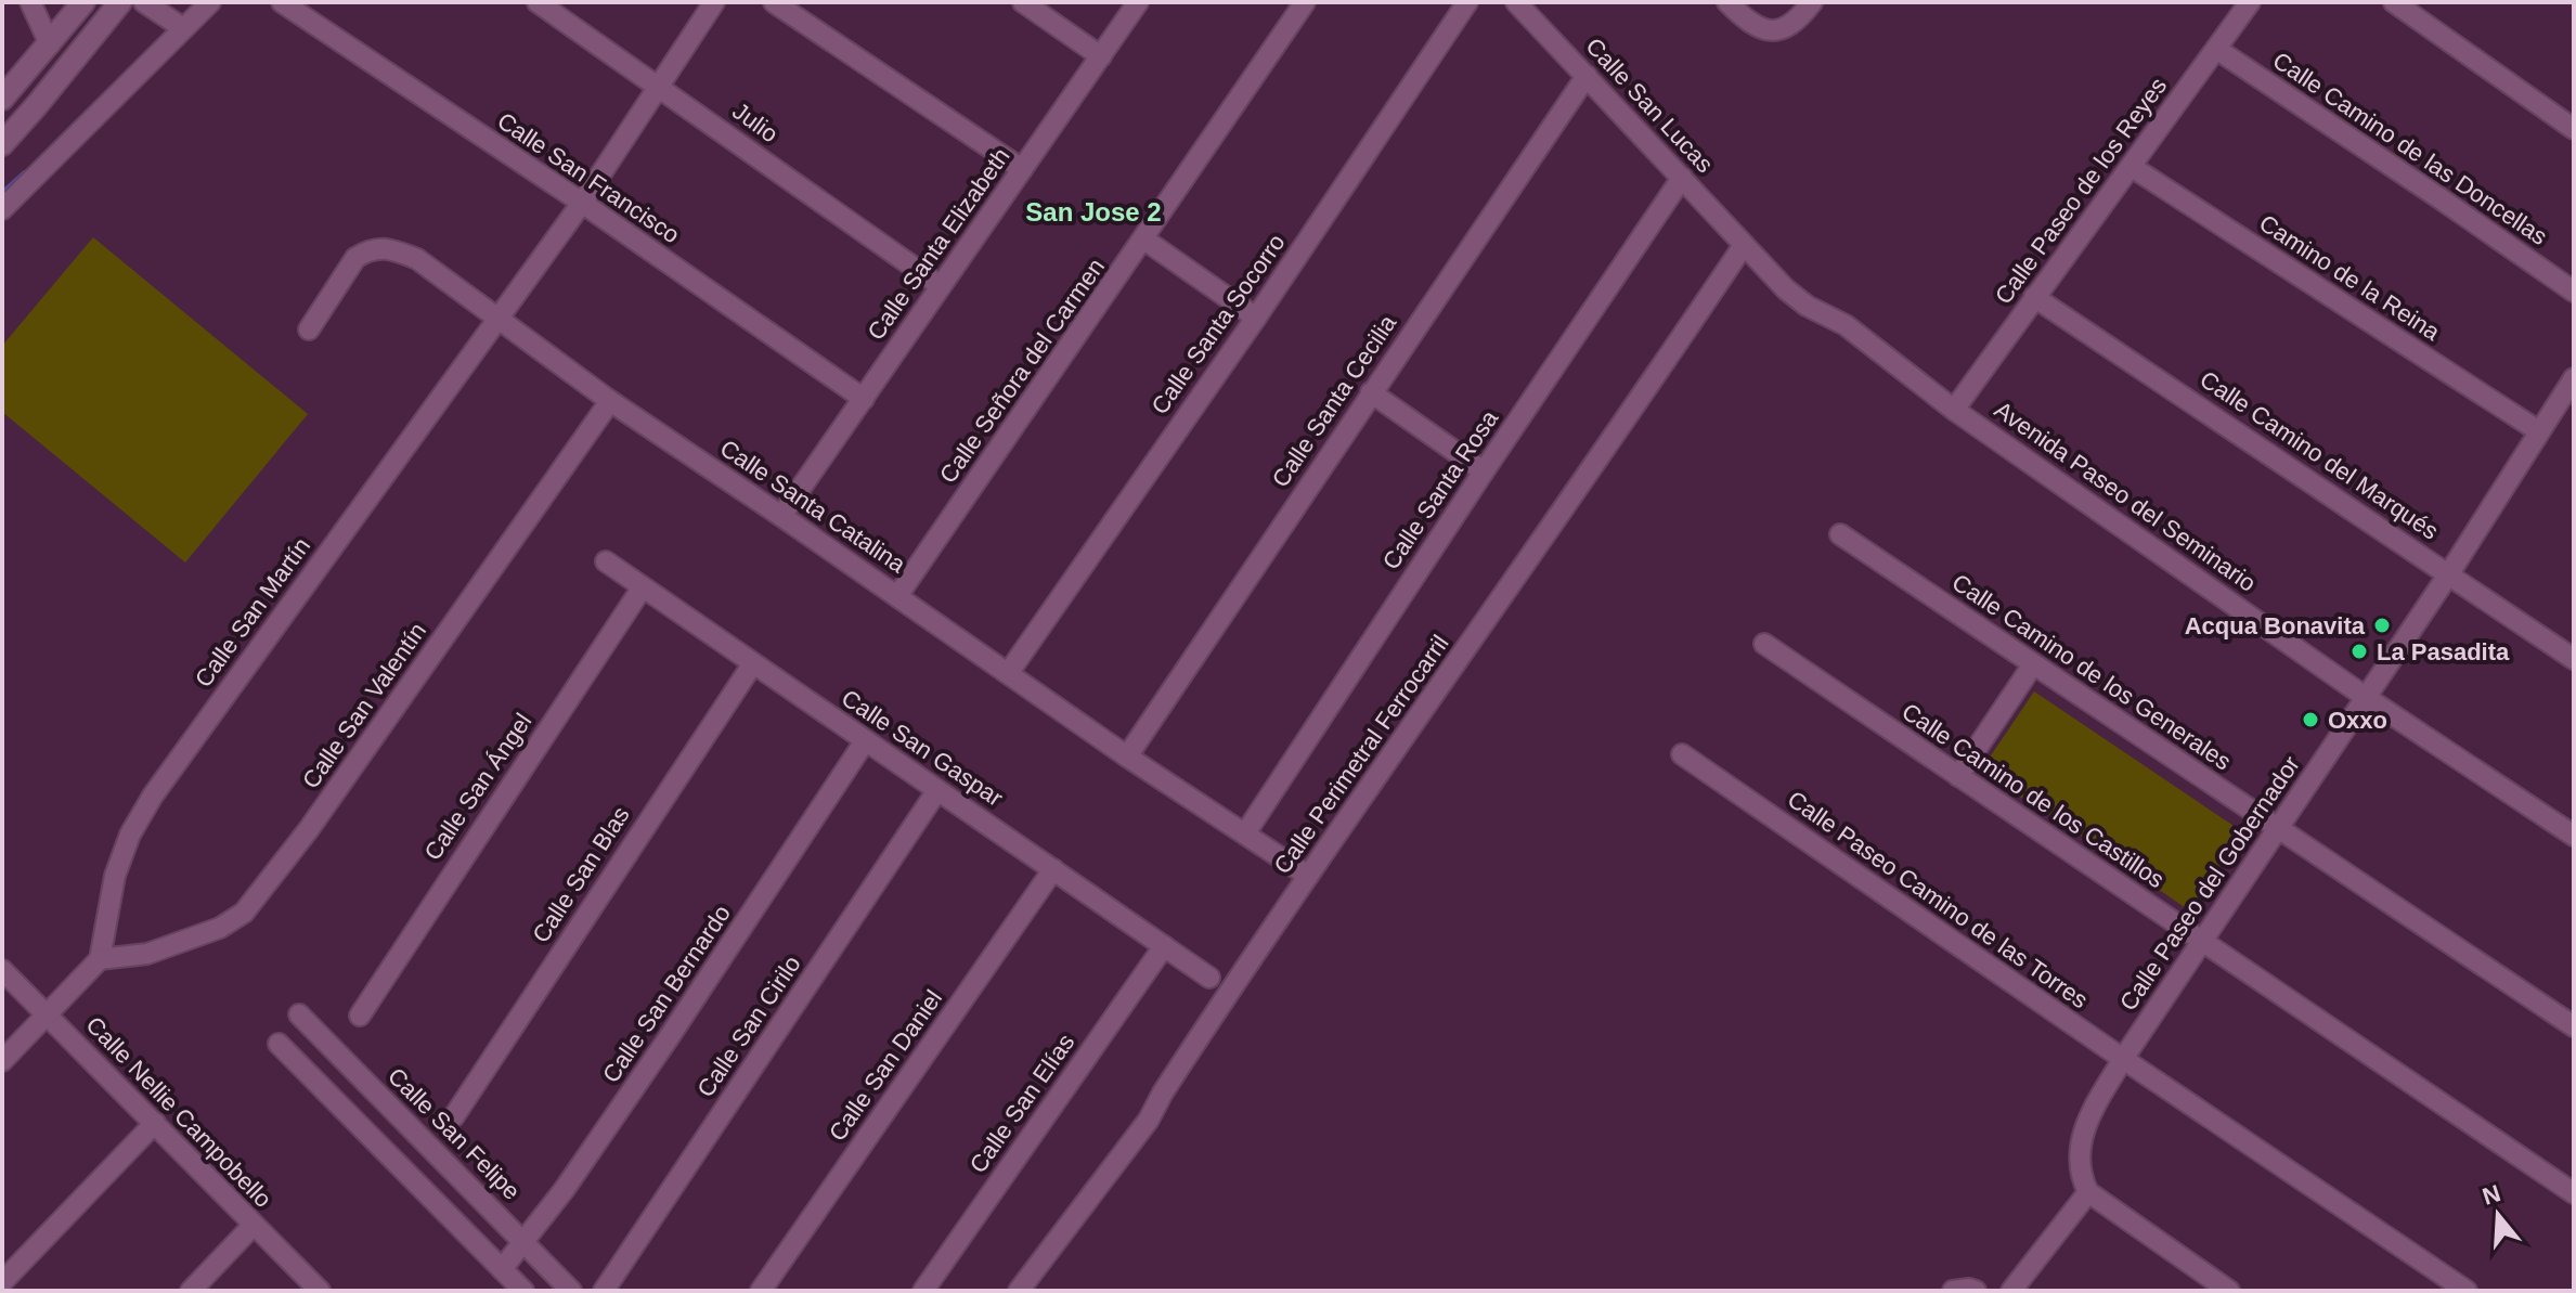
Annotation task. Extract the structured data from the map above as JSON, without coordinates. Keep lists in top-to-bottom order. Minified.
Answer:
{"streets":{"street":["Calle San Lucas","Julio","Calle Camino de las Doncellas","Calle San Francisco","Calle Paseo de los Reyes","Calle Santa Elizabeth","Camino de la Reina","Calle Santa Socorro","Calle Señora del Carmen","Calle Santa Cecilia","Calle Camino del Marqués","Calle Santa Rosa","Avenida Paseo del Seminario","Calle Santa Catalina","Calle San Martín","Calle Camino de los Generales","Calle San Valentín","Calle San Gaspar","Calle Perimetral Ferrocarril","Calle San Ángel","Calle Camino de los Castillos","Calle San Blas","Calle Paseo del Gobernador","Calle Paseo Camino de las Torres","Calle San Bernardo","Calle San Cirilo","Calle San Daniel","Calle San Elías","Calle Nellie Campobello","Calle San Felipe"]},"crossings":[["Calle San Lucas","Calle Santa Cecilia"],["Calle San Lucas","Calle Santa Rosa"],["Calle San Lucas","Avenida Paseo del Seminario"],["Calle San Lucas","Calle Perimetral Ferrocarril"],["Julio","Calle Santa Elizabeth"],["Julio","Calle San Martín"],["Calle Camino de las Doncellas","Calle Paseo de los Reyes"],["Calle San Francisco","Calle Santa Elizabeth"],["Calle San Francisco","Calle San Martín"],["Calle Paseo de los Reyes","Camino de la Reina"],["Calle Paseo de los Reyes","Calle Camino del Marqués"],["Calle Paseo de los Reyes","Avenida Paseo del Seminario"],["Calle Santa Elizabeth","Calle Santa Catalina"],["Camino de la Reina","Calle Paseo del Gobernador"],["Calle Santa Socorro","Calle Santa Catalina"],["Calle Señora del Carmen","Calle Santa Catalina"],["Calle Santa Cecilia","Calle Santa Catalina"],["Calle Camino del Marqués","Calle Paseo del Gobernador"],["Calle Santa Rosa","Calle Santa Catalina"],["Avenida Paseo del Seminario","Calle Perimetral Ferrocarril"],["Avenida Paseo del Seminario","Calle Paseo del Gobernador"],["Calle Santa Catalina","Calle San Martín"],["Calle Santa Catalina","Calle San Valentín"],["Calle Santa Catalina","Calle Perimetral Ferrocarril"],["Calle San Martín","Calle San Valentín"],["Calle Camino de los Generales","Calle Paseo del Gobernador"],["Calle San Gaspar","Calle San Ángel"],["Calle San Gaspar","Calle San Blas"],["Calle San Gaspar","Calle San Bernardo"],["Calle San Gaspar","Calle San Cirilo"],["Calle San Gaspar","Calle San Daniel"],["Calle San Gaspar","Calle San Elías"],["Calle Camino de los Castillos","Calle Paseo del Gobernador"],["Calle Paseo del Gobernador","Calle Paseo Camino de las Torres"],["Calle San Bernardo","Calle San Felipe"]],"districts":["San Jose 2"],"places":["Acqua Bonavita","La Pasadita","Oxxo"],"north":"top"}
